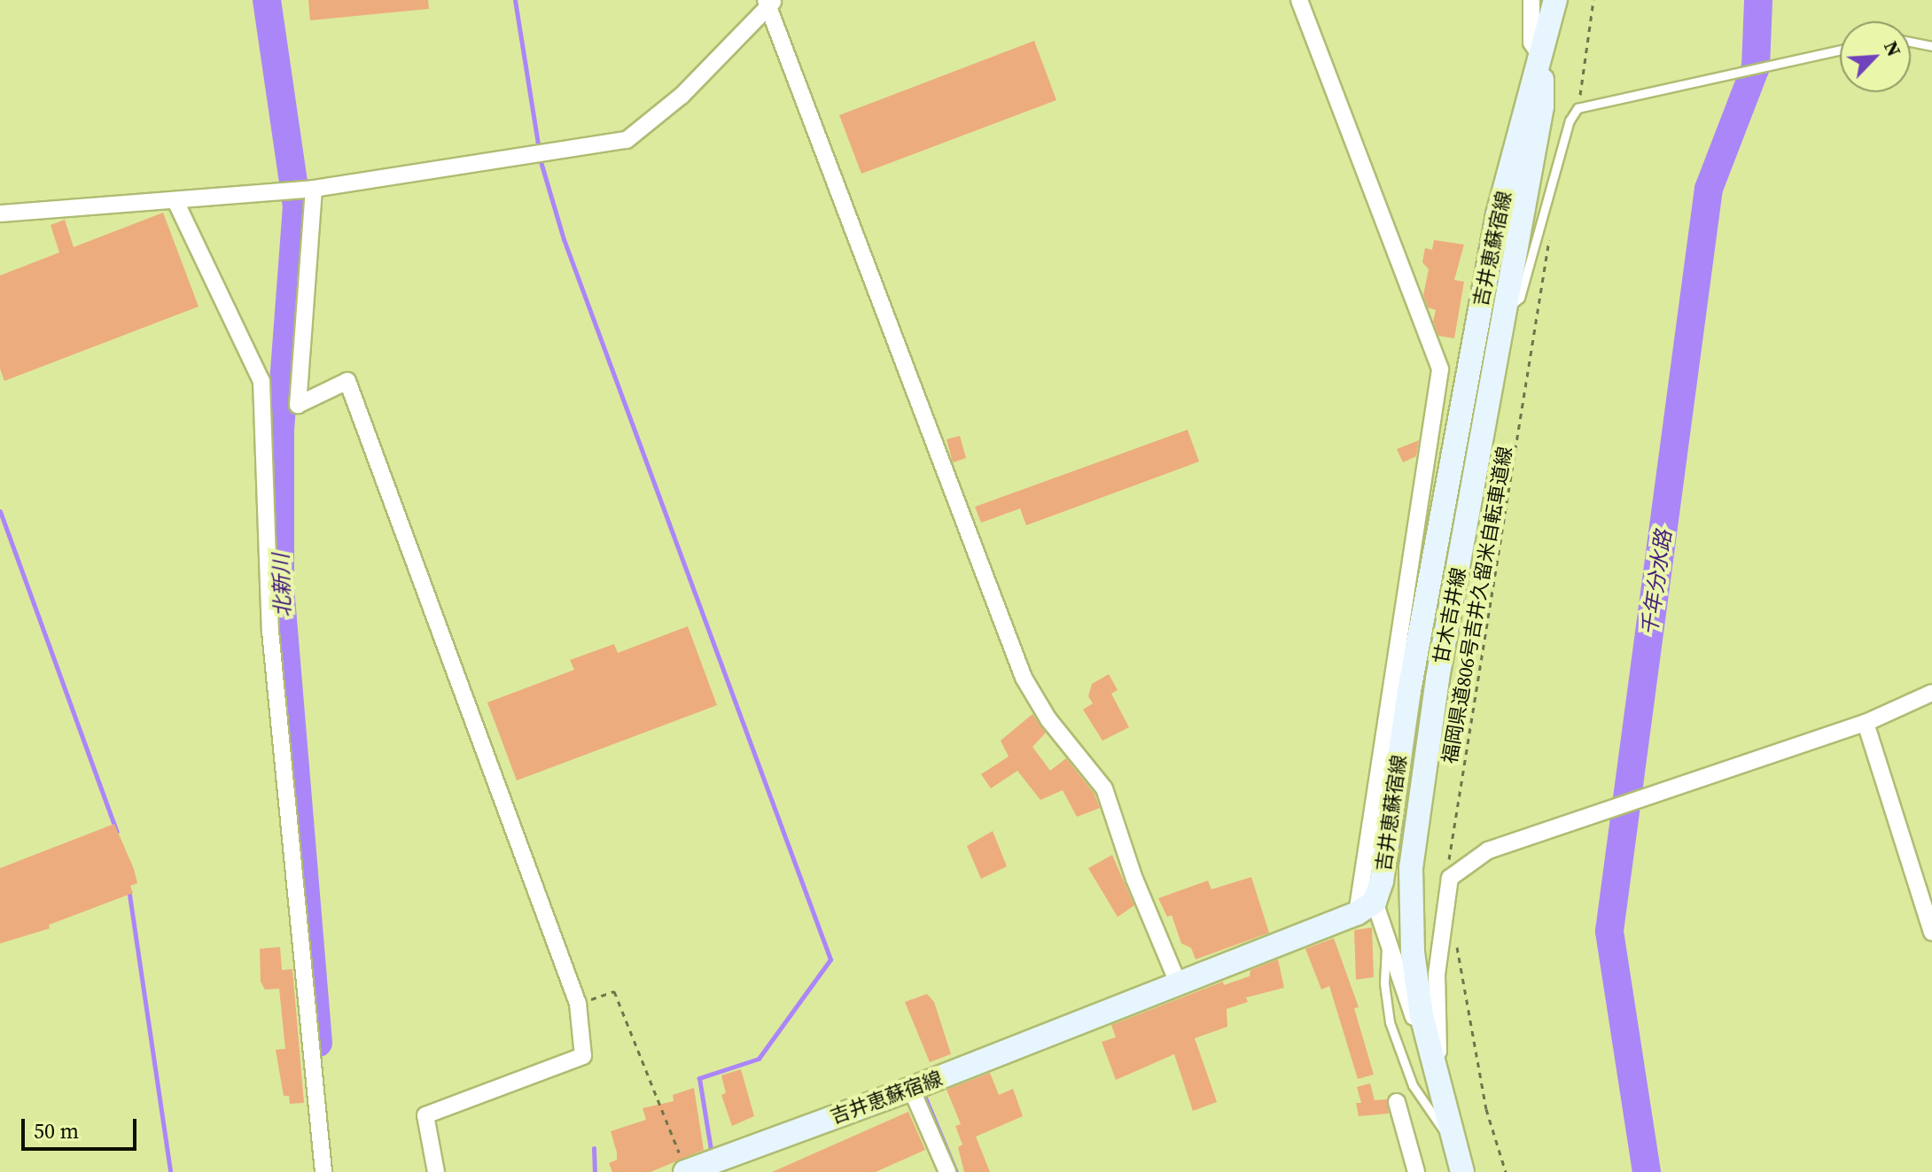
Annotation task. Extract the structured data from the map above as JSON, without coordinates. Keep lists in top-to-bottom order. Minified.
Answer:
{"streets":{"main road":["吉井恵蘇宿線","甘木吉井線"],"path":["福岡県道806号吉井久留米自転車道線"]},"crossings":[["吉井恵蘇宿線","甘木吉井線"]],"water":["千年分水路","北新川"],"scale_bar":"50 m","north":"top right"}
